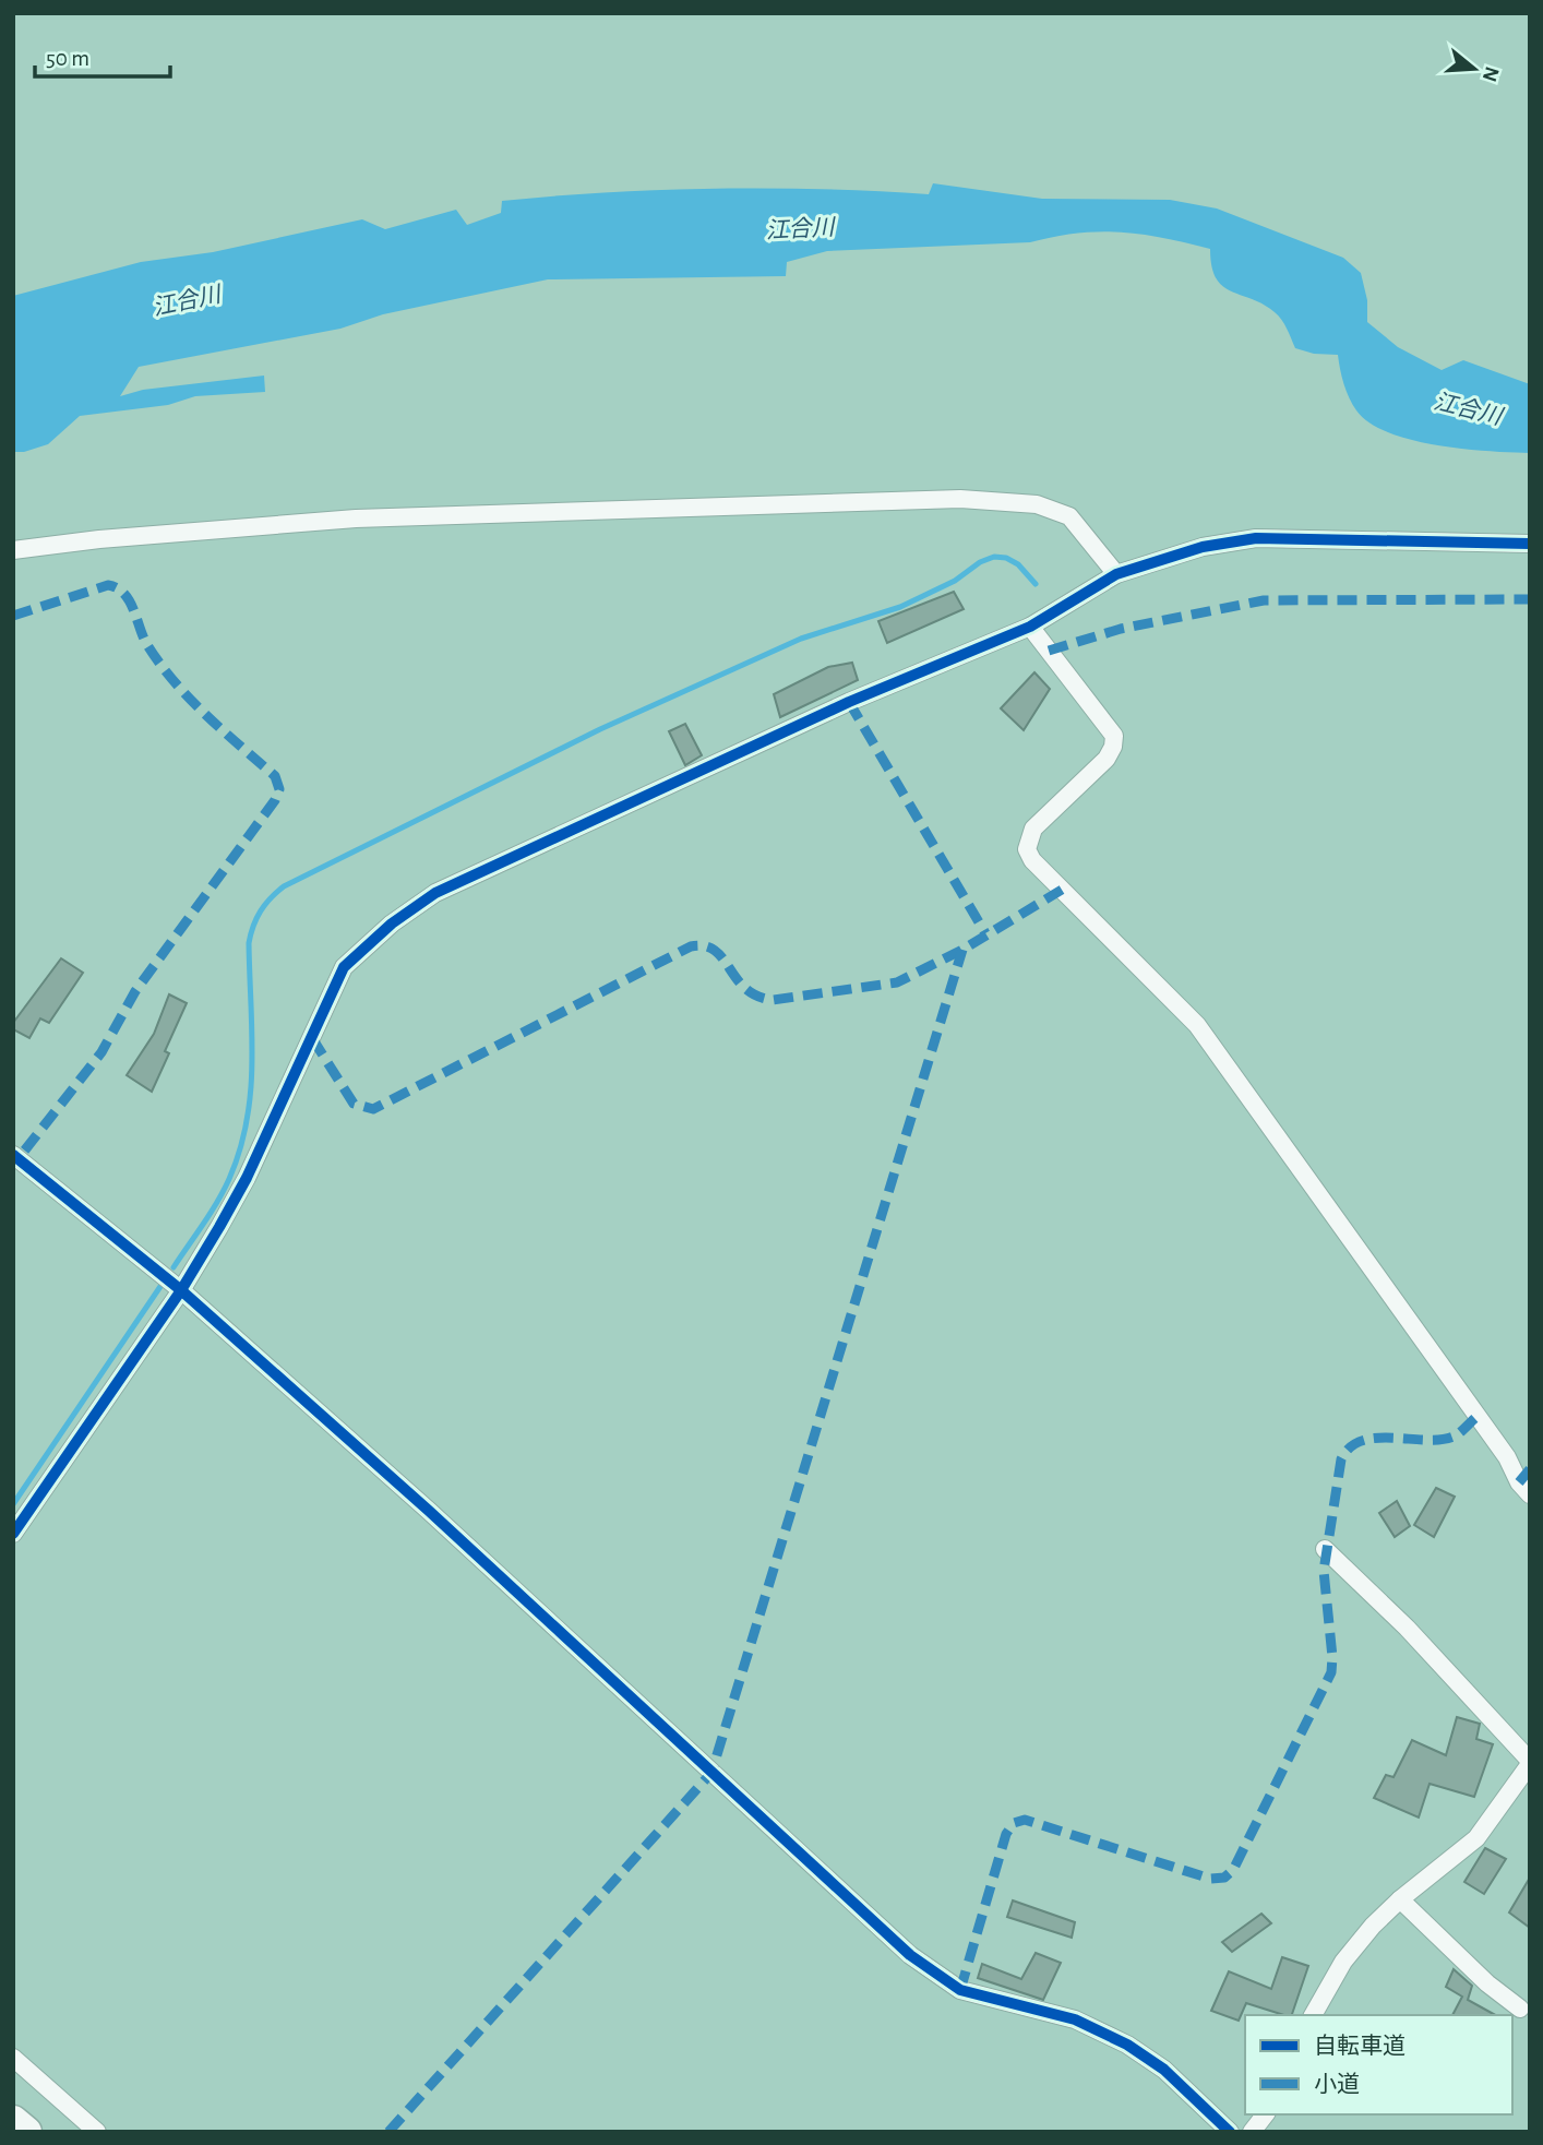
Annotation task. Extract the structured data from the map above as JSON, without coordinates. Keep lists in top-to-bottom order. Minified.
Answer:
{"water":["江合川"],"legend":["自転車道","小道"],"scale_bar":"50 m","north":"right"}
